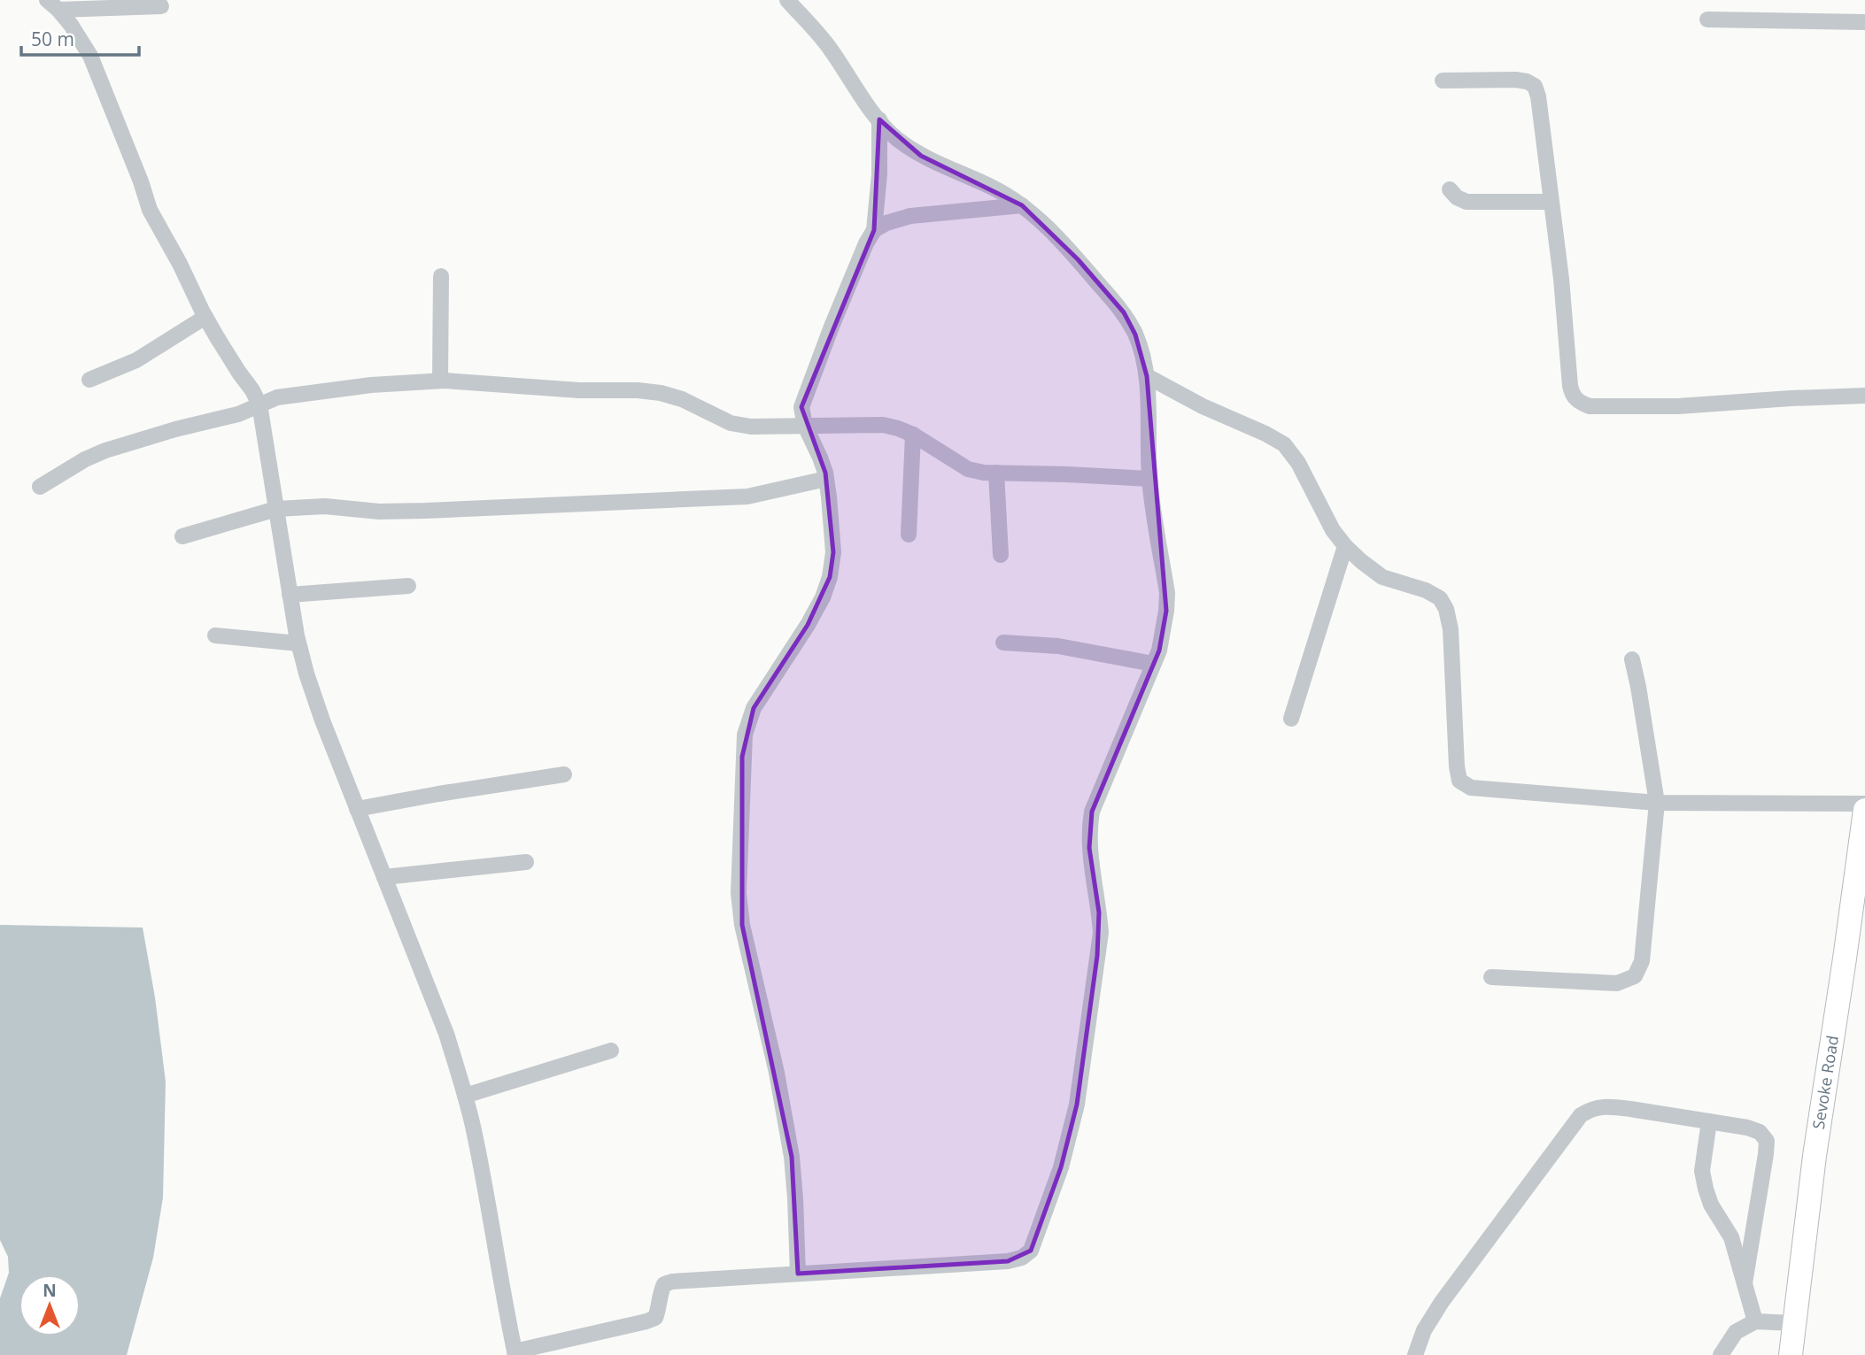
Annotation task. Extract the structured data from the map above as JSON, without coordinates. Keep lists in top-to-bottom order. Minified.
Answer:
{"streets":{"highway":["Sevoke Road"]},"scale_bar":"50 m","north":"top"}
